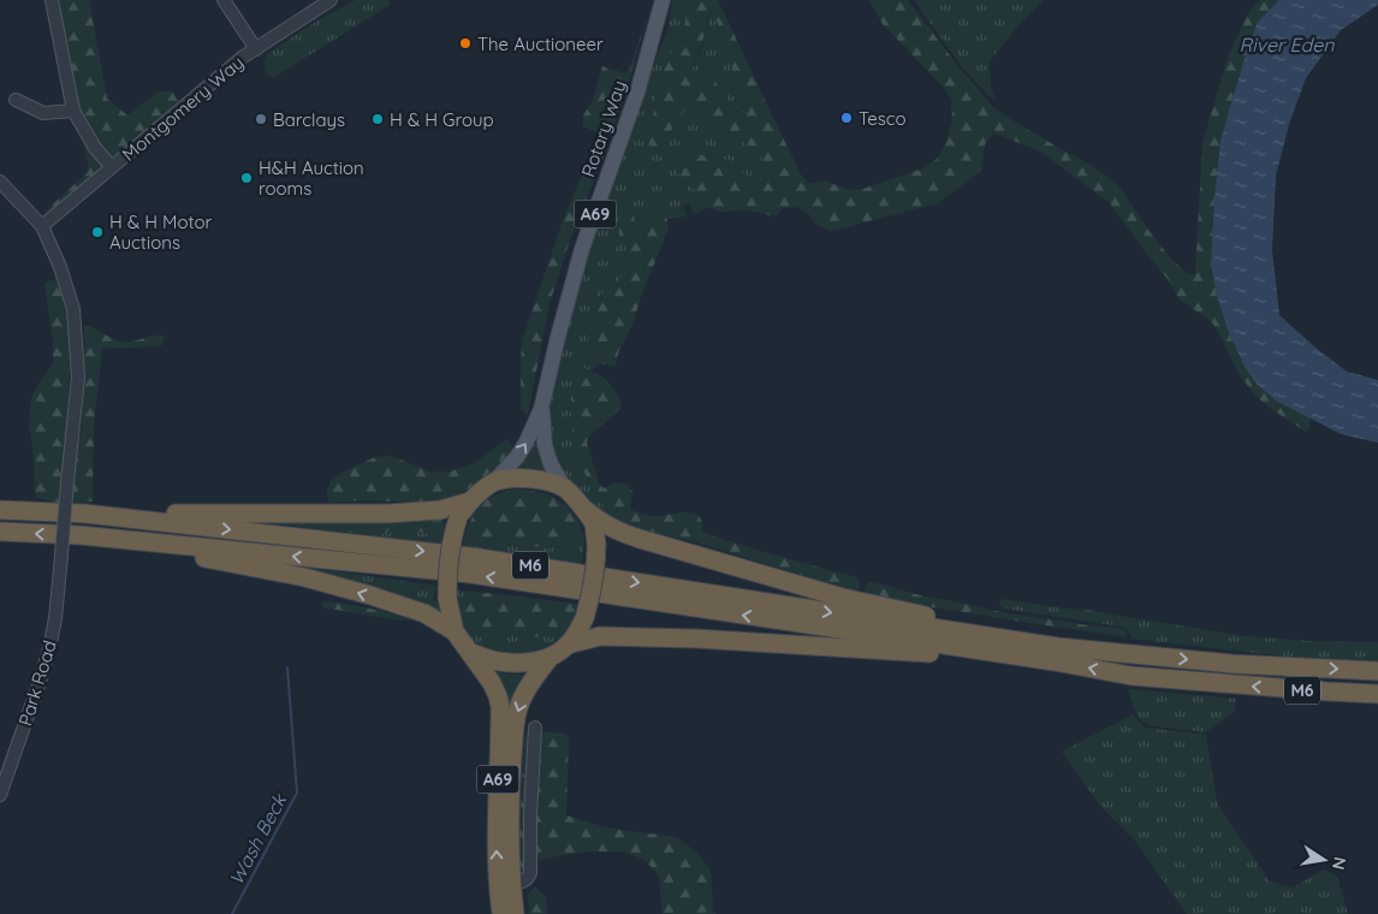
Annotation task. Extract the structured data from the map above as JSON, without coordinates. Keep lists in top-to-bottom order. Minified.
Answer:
{"streets":{"highway":["A69","M6"],"main road":["Rotary Way"],"street":["Montgomery Way","Park Road"]},"crossings":[["Montgomery Way","Park Road"],["Rotary Way","A69"]],"water":["River Eden","Wash Beck"],"places":["The Auctioneer","Tesco","Barclays","H & H Group","H&H Auction rooms","H & H Motor Auctions"],"north":"right"}
